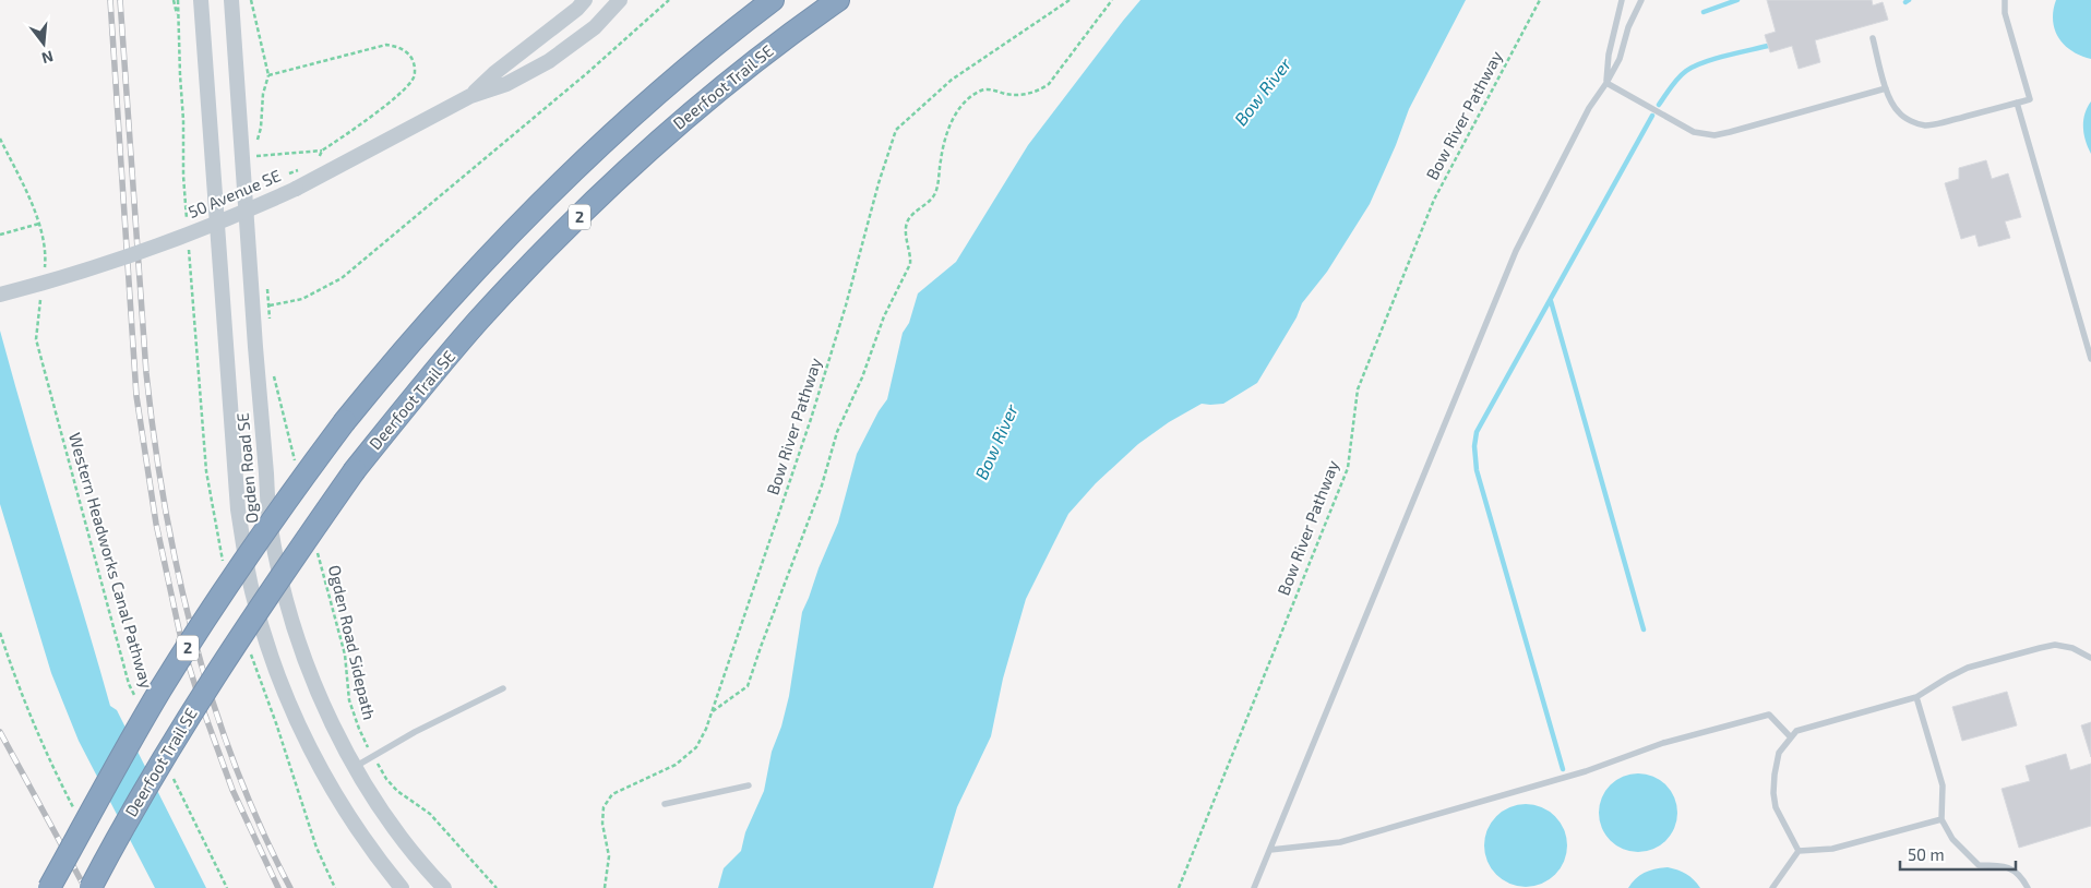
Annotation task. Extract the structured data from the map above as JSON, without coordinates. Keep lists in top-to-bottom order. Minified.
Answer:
{"streets":{"highway":["Deerfoot Trail SE","2"],"street":["50 Avenue SE","Ogden Road SE"],"path":["Bow River Pathway","Western Headworks Canal Pathway","Ogden Road Sidepath"]},"water":["Bow River"],"scale_bar":"50 m","north":"bottom"}
